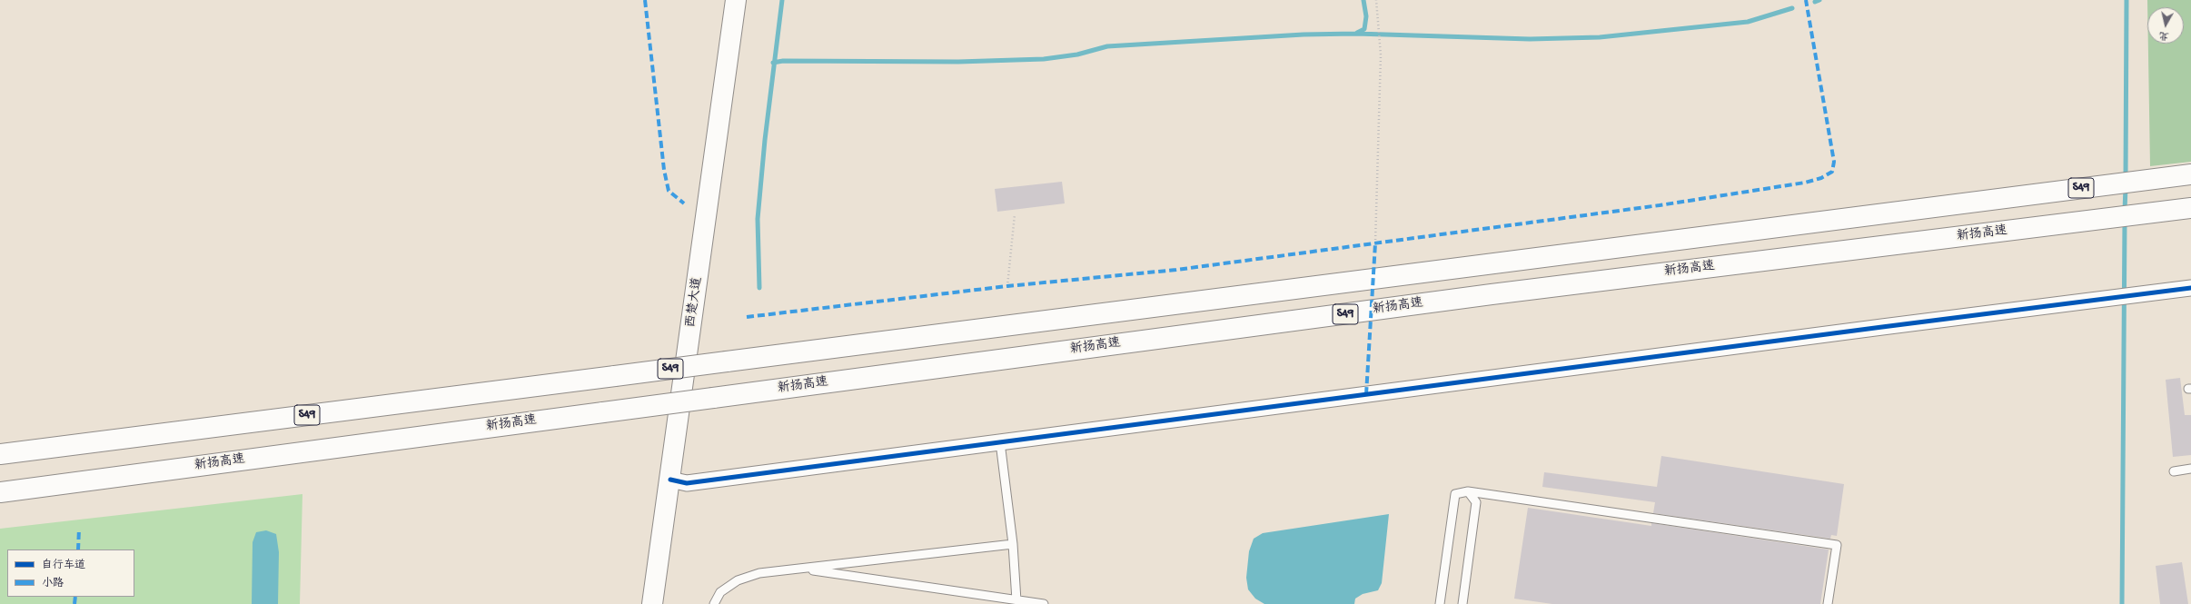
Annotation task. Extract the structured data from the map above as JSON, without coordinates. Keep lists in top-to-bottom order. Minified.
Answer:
{"streets":{"main road":["S49","新扬高速","西楚大道"]},"legend":["自行车道","小路"],"north":"bottom"}
